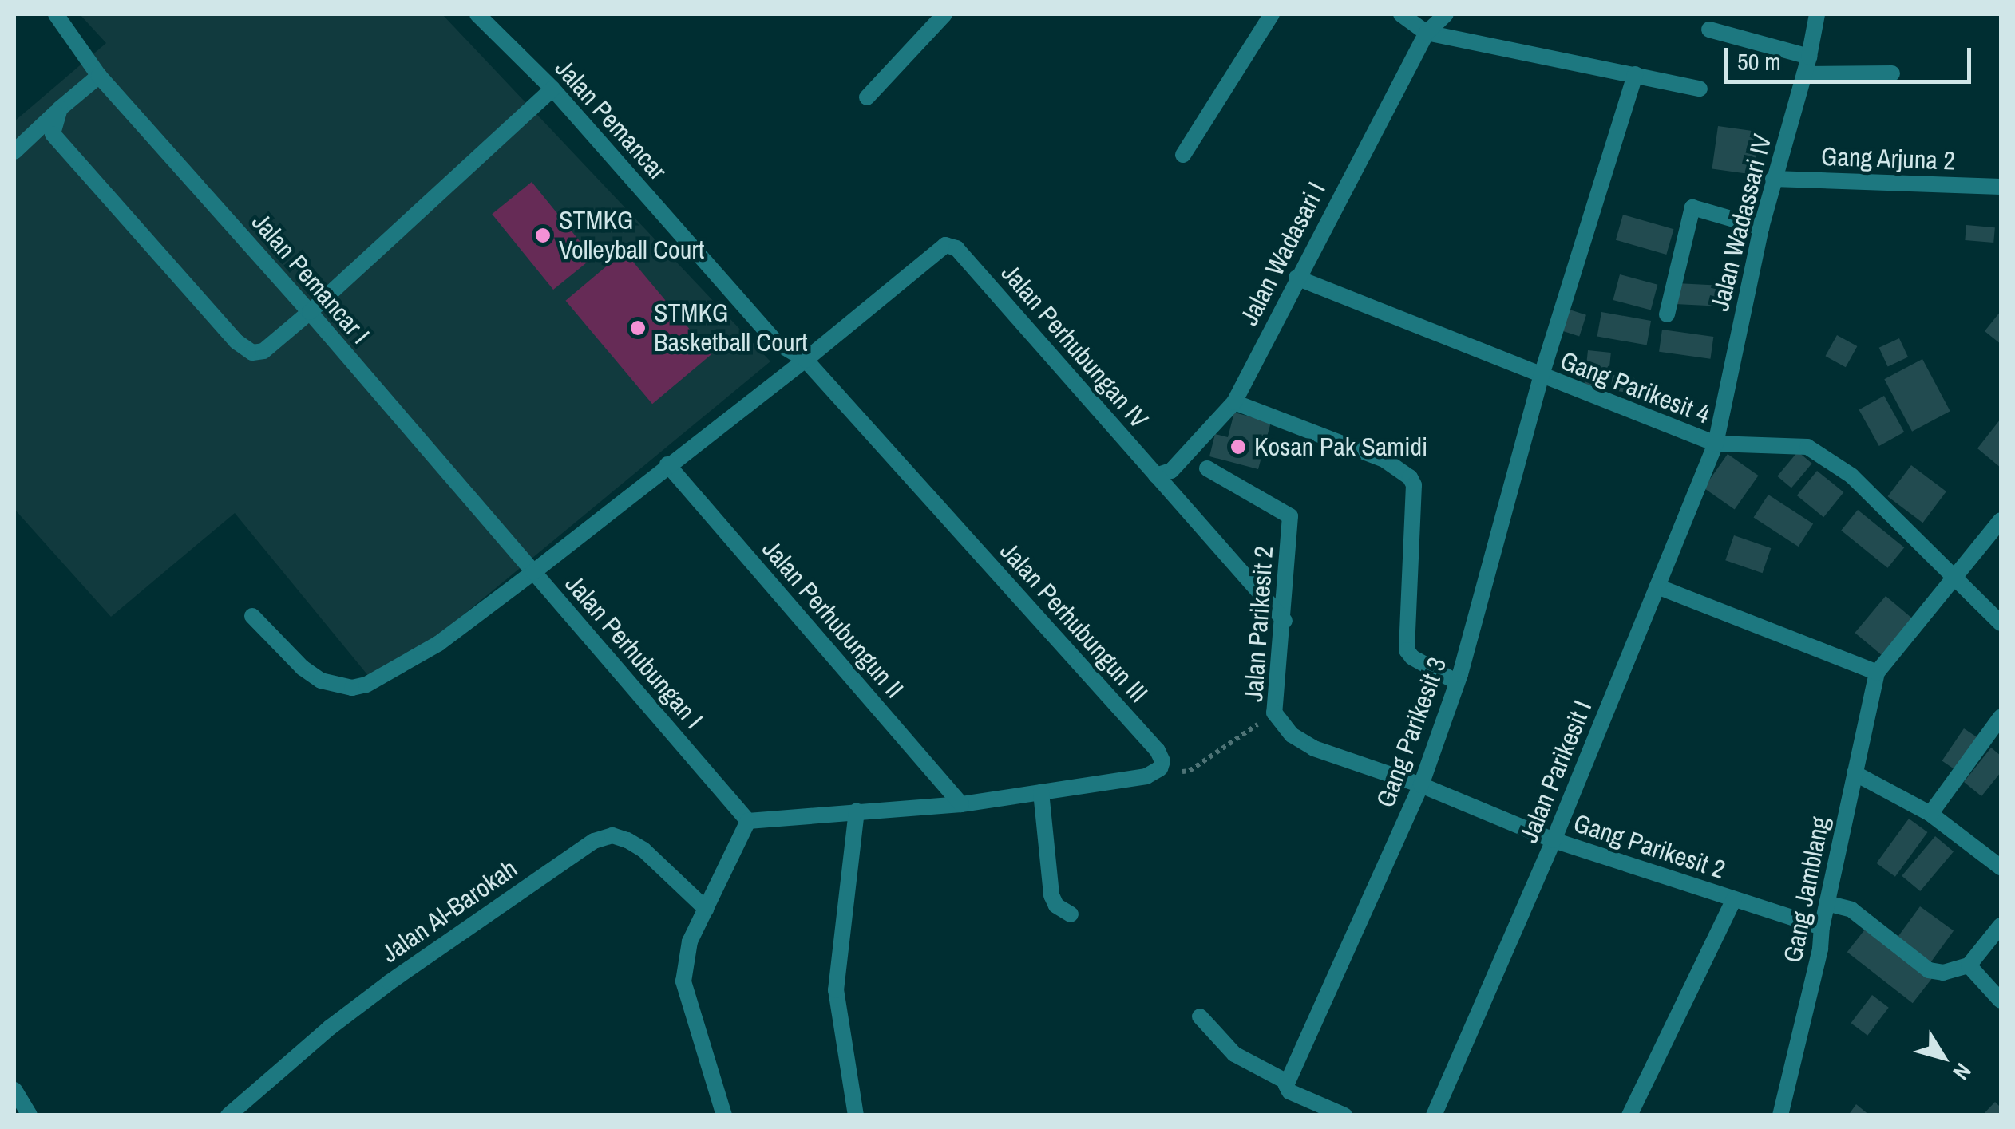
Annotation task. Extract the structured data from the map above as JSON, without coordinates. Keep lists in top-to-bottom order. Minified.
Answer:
{"streets":{"street":["Jalan Pemancar","Gang Arjuna 2","Jalan Wadassari IV","Jalan Wadasari I","Jalan Pemancar I","Jalan Perhubungan IV","Gang Parikesit 4","Jalan Perhubungun II","Jalan Perhubungun III","Jalan Parikesit 2","Jalan Perhubungan I","Gang Parikesit 3","Jalan Parikesit I","Gang Parikesit 2","Gang Jamblang","Jalan Al-Barokah"]},"crossings":[["Jalan Pemancar","Jalan Perhubungan IV"],["Jalan Pemancar","Jalan Perhubungun III"],["Jalan Pemancar","Jalan Perhubungan I"],["Gang Arjuna 2","Jalan Wadassari IV"],["Jalan Wadassari IV","Gang Parikesit 4"],["Jalan Wadassari IV","Jalan Parikesit I"],["Jalan Wadasari I","Jalan Perhubungan IV"],["Jalan Wadasari I","Gang Parikesit 4"],["Jalan Pemancar I","Jalan Perhubungan I"],["Jalan Perhubungan IV","Jalan Perhubungun III"],["Jalan Perhubungan IV","Jalan Parikesit 2"],["Jalan Perhubungan IV","Jalan Perhubungan I"],["Gang Parikesit 4","Gang Parikesit 3"],["Gang Parikesit 4","Jalan Parikesit I"],["Jalan Perhubungun II","Jalan Perhubungan I"],["Jalan Perhubungun III","Jalan Perhubungan I"],["Jalan Parikesit 2","Gang Parikesit 3"],["Jalan Parikesit 2","Gang Parikesit 2"],["Gang Parikesit 3","Gang Parikesit 2"],["Jalan Parikesit I","Gang Parikesit 2"],["Gang Parikesit 2","Gang Jamblang"]],"places":["STMKG Volleyball Court","STMKG Basketball Court","Kosan Pak Samidi"],"scale_bar":"50 m","north":"bottom right"}
